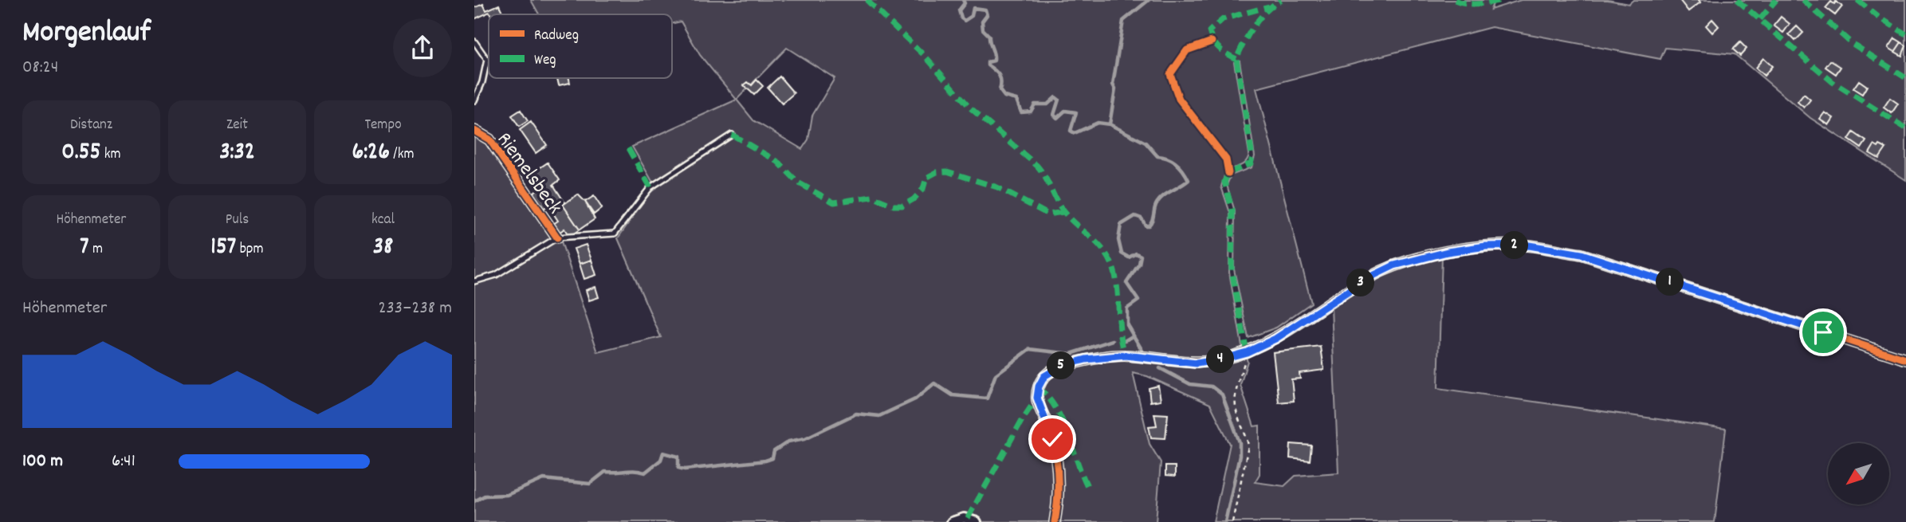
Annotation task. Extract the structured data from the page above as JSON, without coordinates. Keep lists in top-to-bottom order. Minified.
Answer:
{"streets":{"street":["Riemelsbeck"]},"legend":["Radweg","Weg"],"north":"bottom left","page":{"heading":["Morgenlauf","08:24"],"stats":[["Distanz","0.55 km"],["Zeit","3:32"],["Tempo","6:26 /km"],["Höhenmeter","7 m"],["Puls","157 bpm"],["kcal","38"]],"pins":["2","1","3","4","5"],"chart":["Höhenmeter","233–238 m"],"list":[{"name":"100 m","note":"6:41"}]}}
